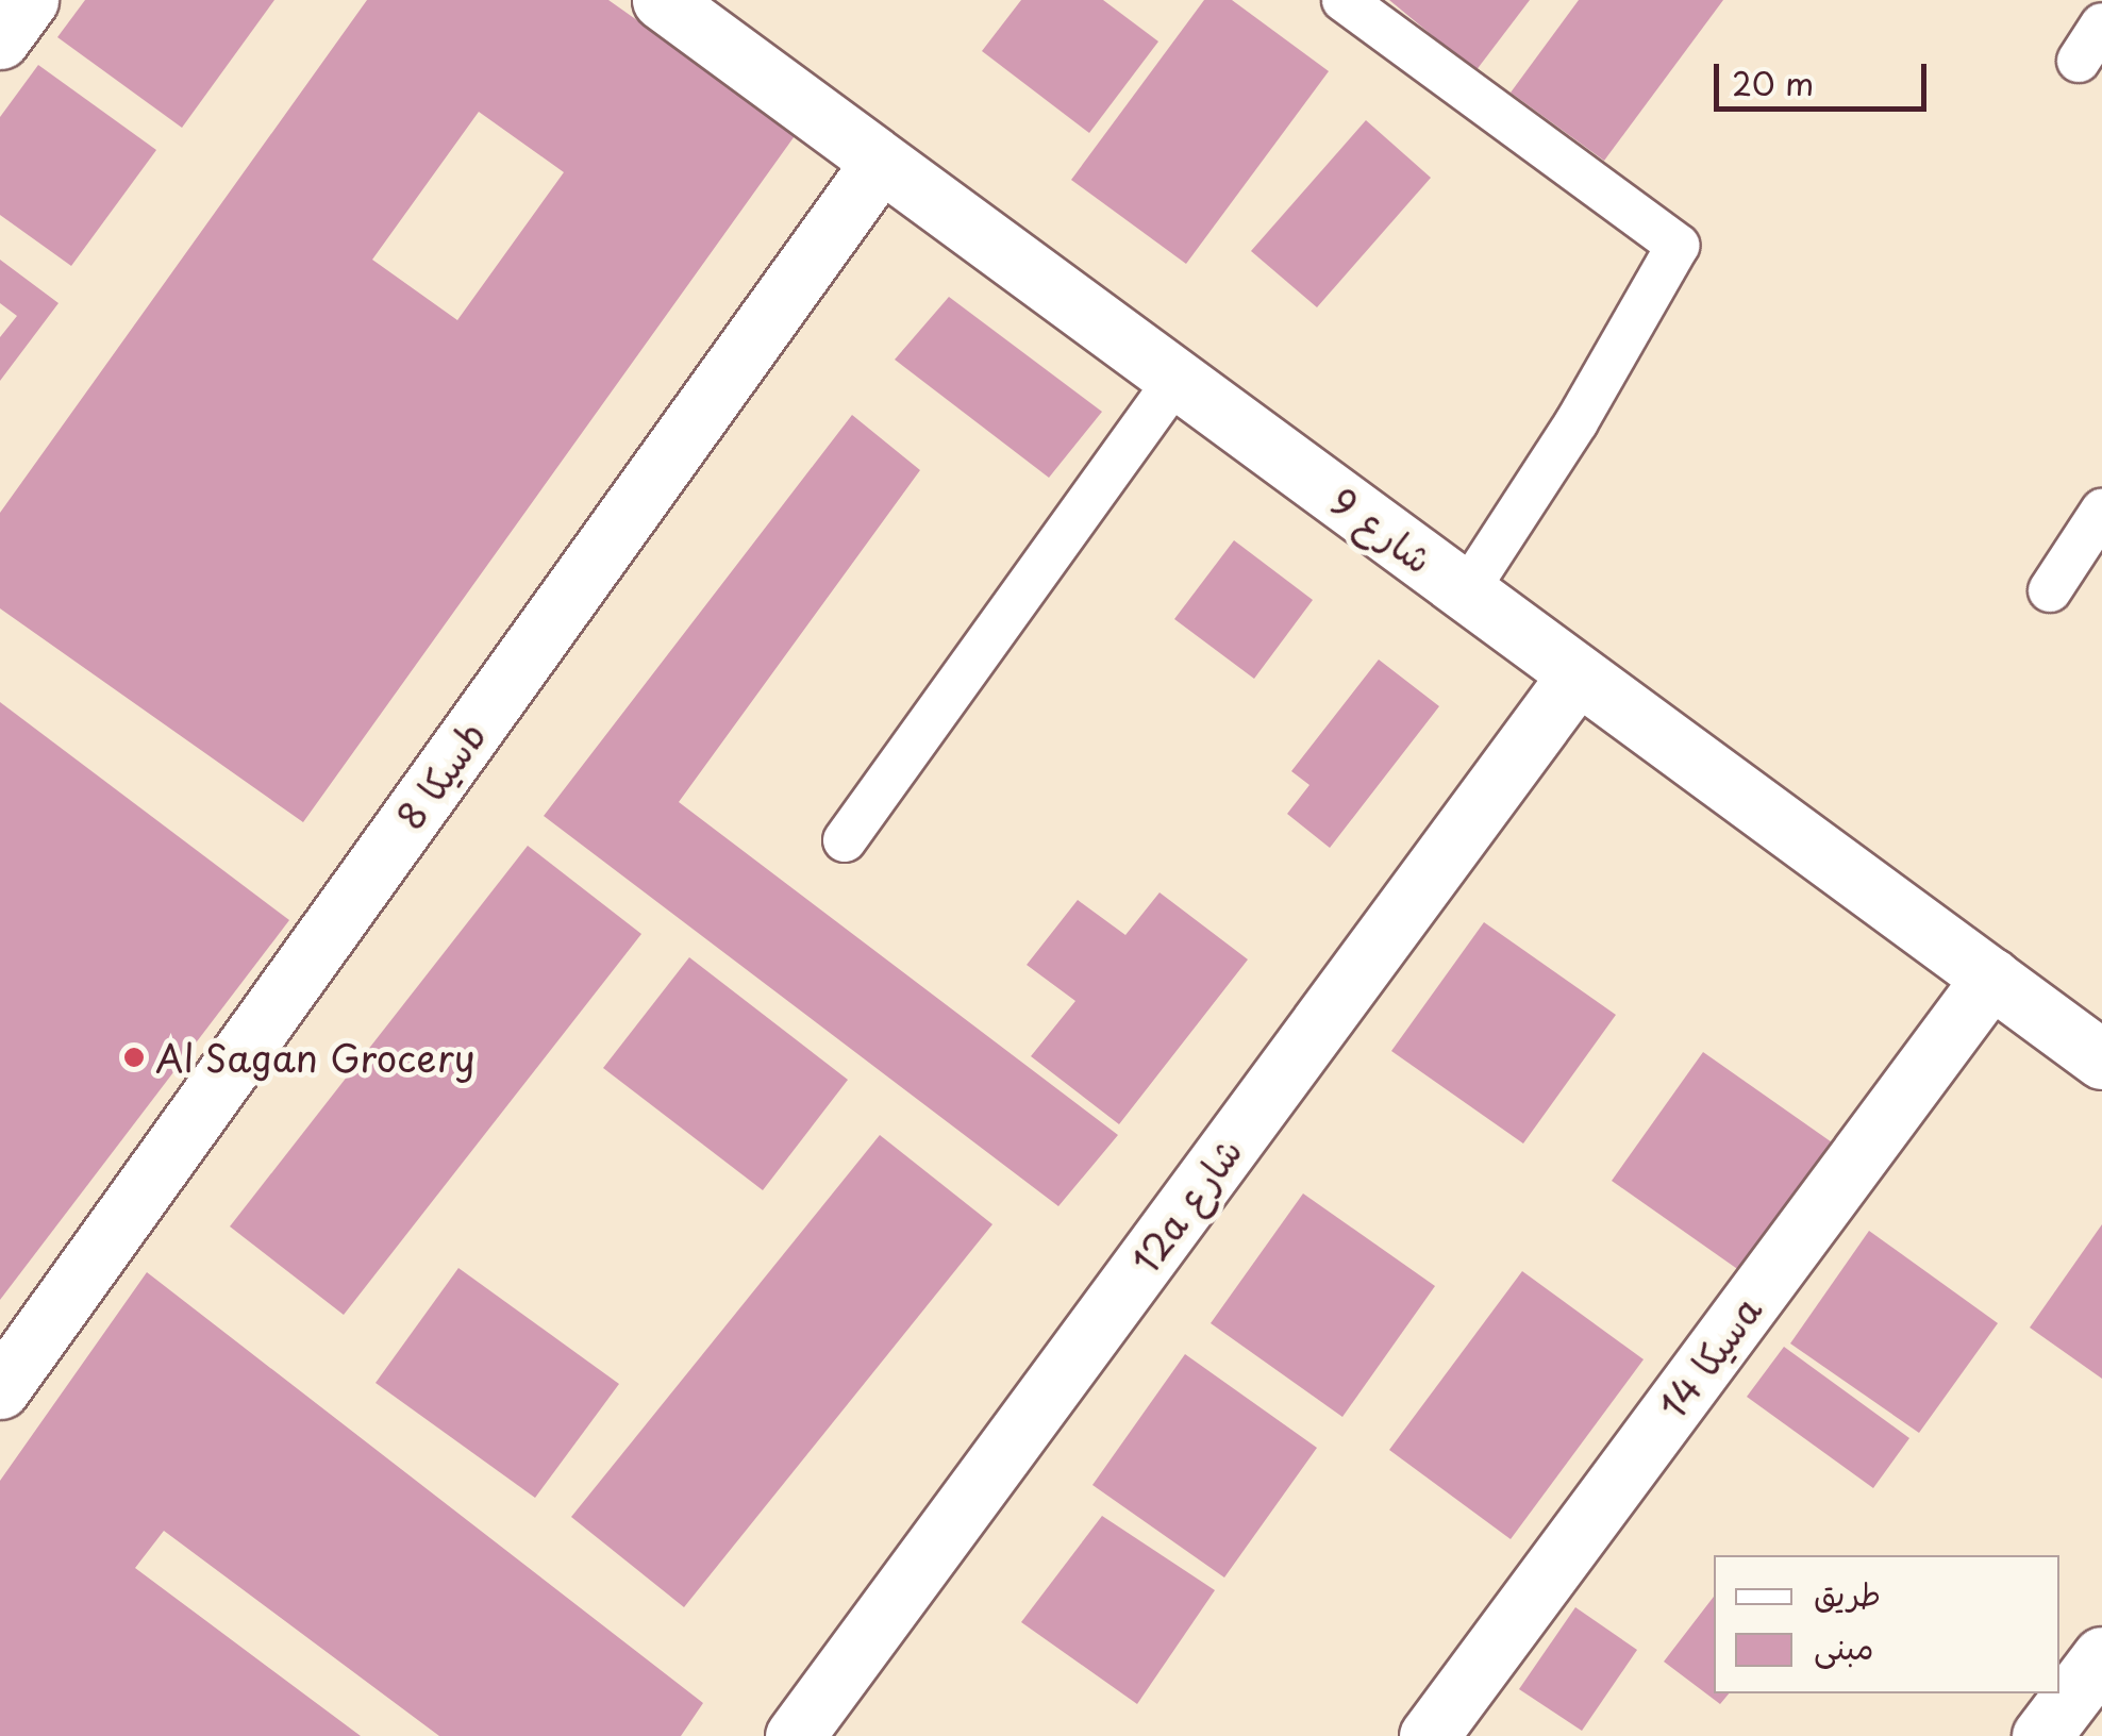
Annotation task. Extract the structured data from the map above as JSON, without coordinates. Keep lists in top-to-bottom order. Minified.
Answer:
{"streets":{"street":["شارع 9","سيكا 8b","12a شارع","سيكا 14a"]},"crossings":[["شارع 9","سيكا 8b"],["شارع 9","12a شارع"],["شارع 9","سيكا 14a"]],"places":["Al Sagan Grocery"],"legend":["طريق","مبنى"],"scale_bar":"20 m"}
